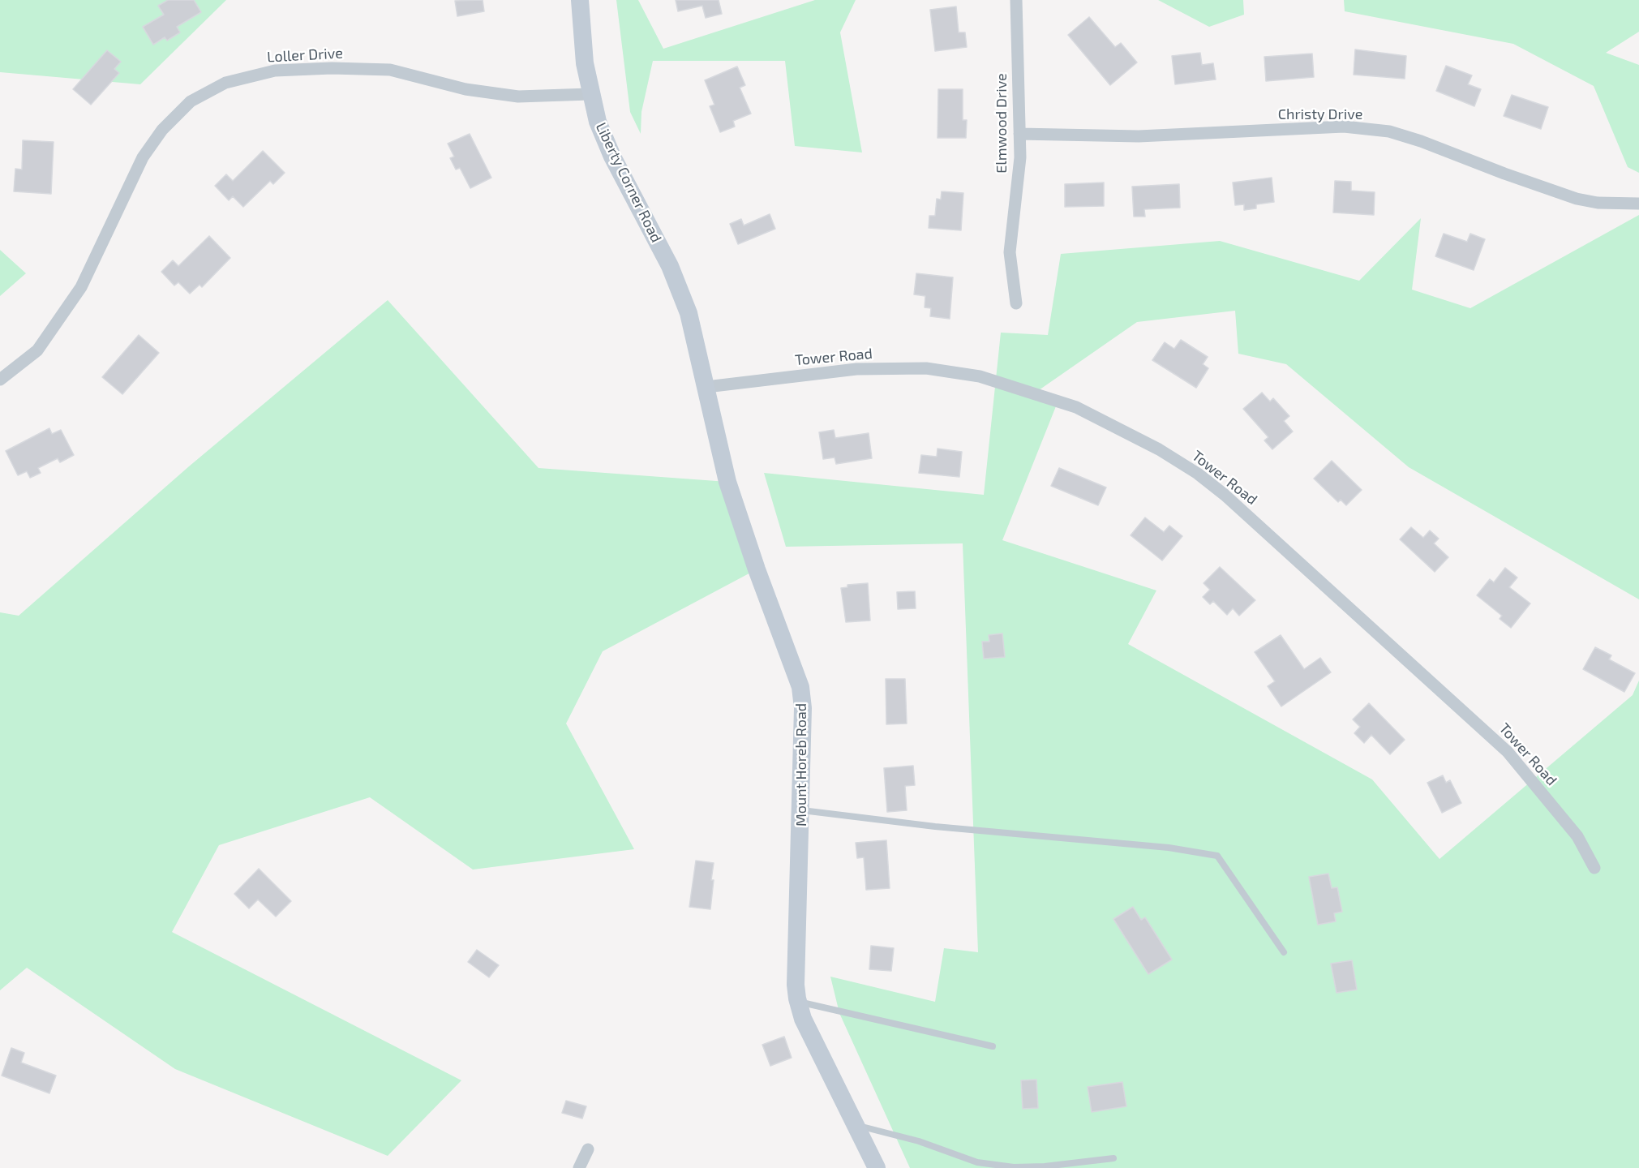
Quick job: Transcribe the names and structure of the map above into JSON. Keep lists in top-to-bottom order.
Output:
{
  "streets": {
    "street": [
      "Loller Drive",
      "Christy Drive",
      "Elmwood Drive",
      "Liberty Corner Road",
      "Tower Road",
      "Mount Horeb Road"
    ]
  },
  "crossings": [
    ["Loller Drive", "Liberty Corner Road"],
    ["Christy Drive", "Elmwood Drive"],
    ["Liberty Corner Road", "Mount Horeb Road"],
    ["Tower Road", "Mount Horeb Road"]
  ]
}
